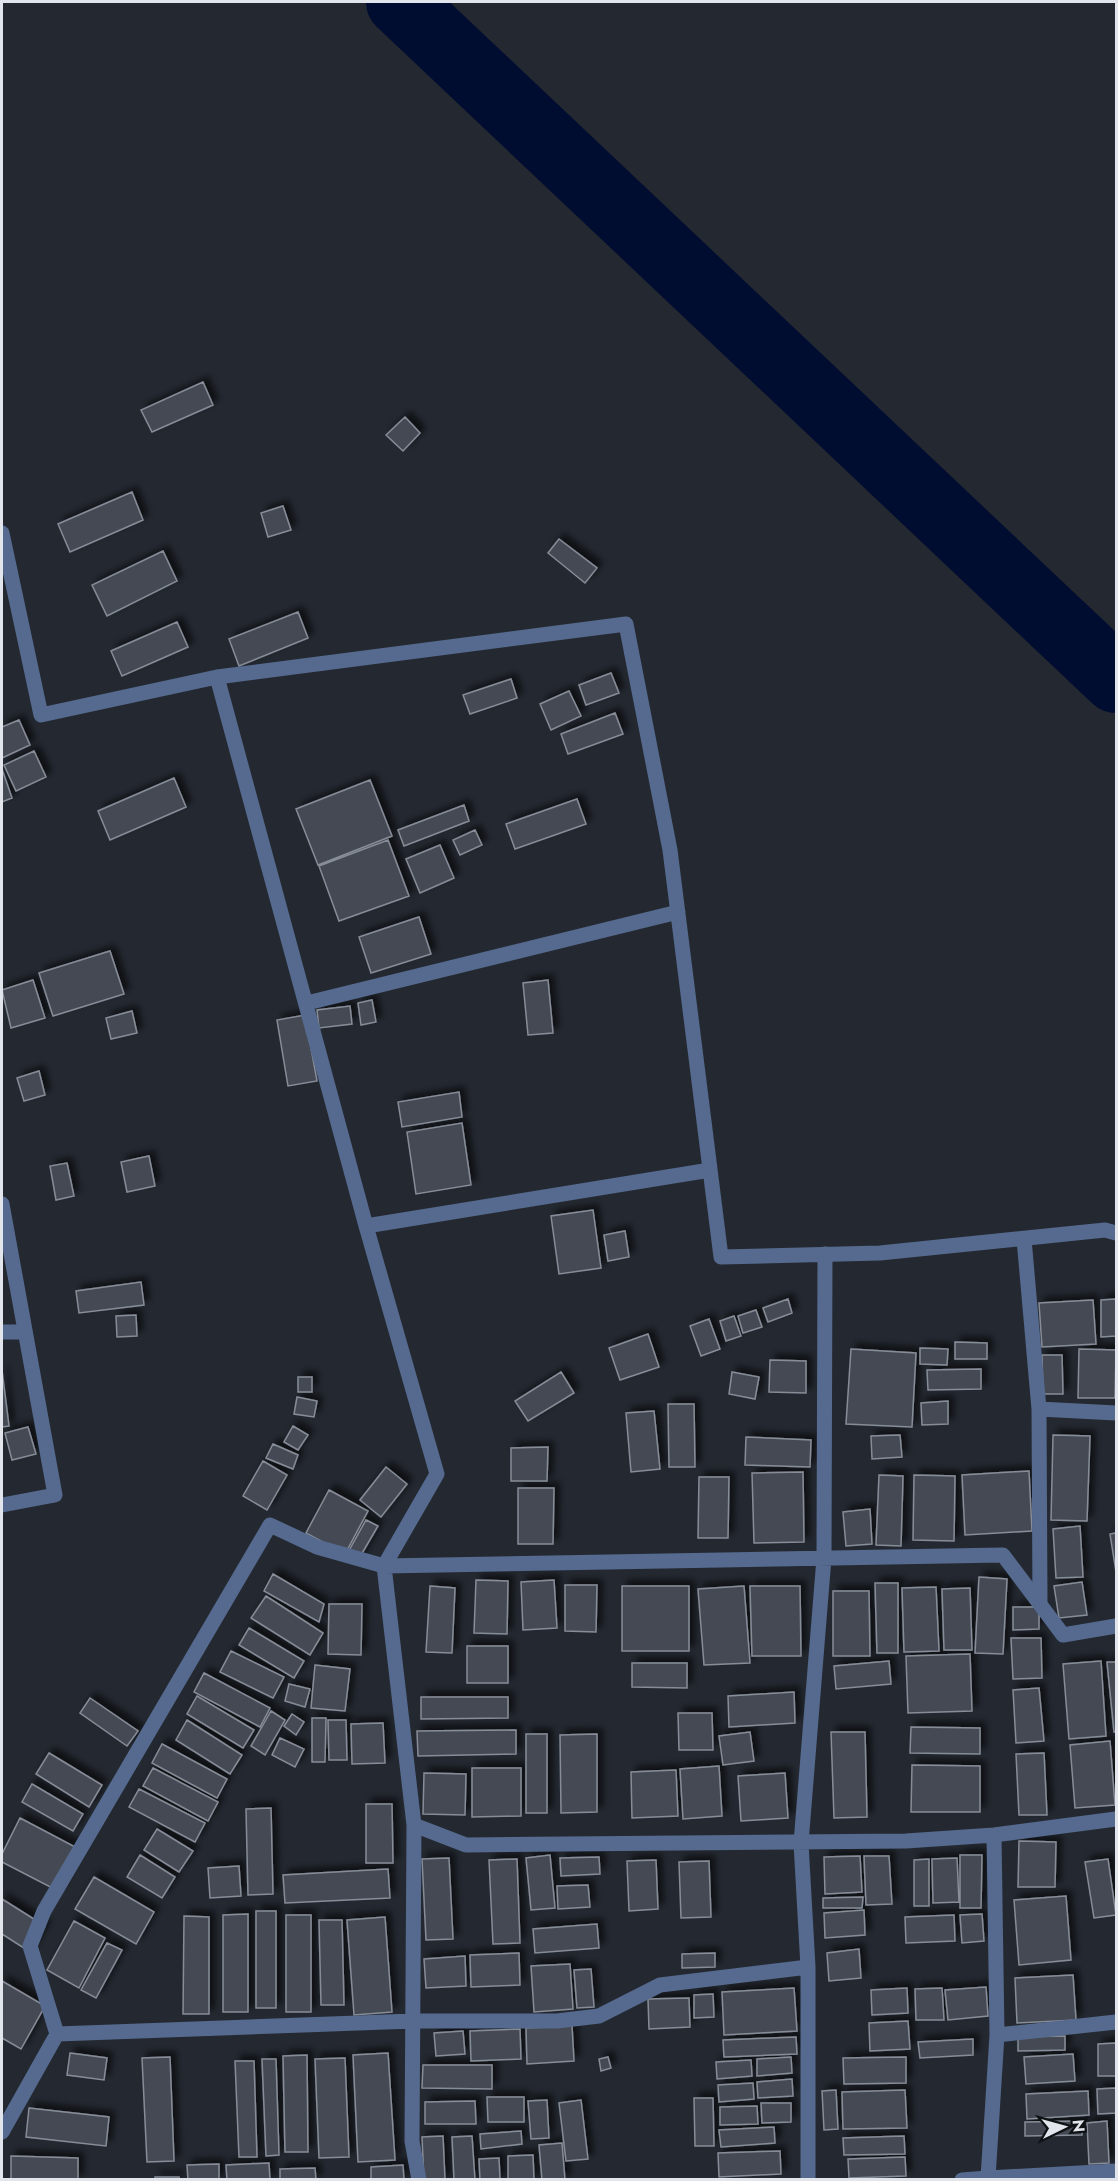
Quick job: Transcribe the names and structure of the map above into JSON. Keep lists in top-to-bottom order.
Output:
{
  "north": "right"
}
